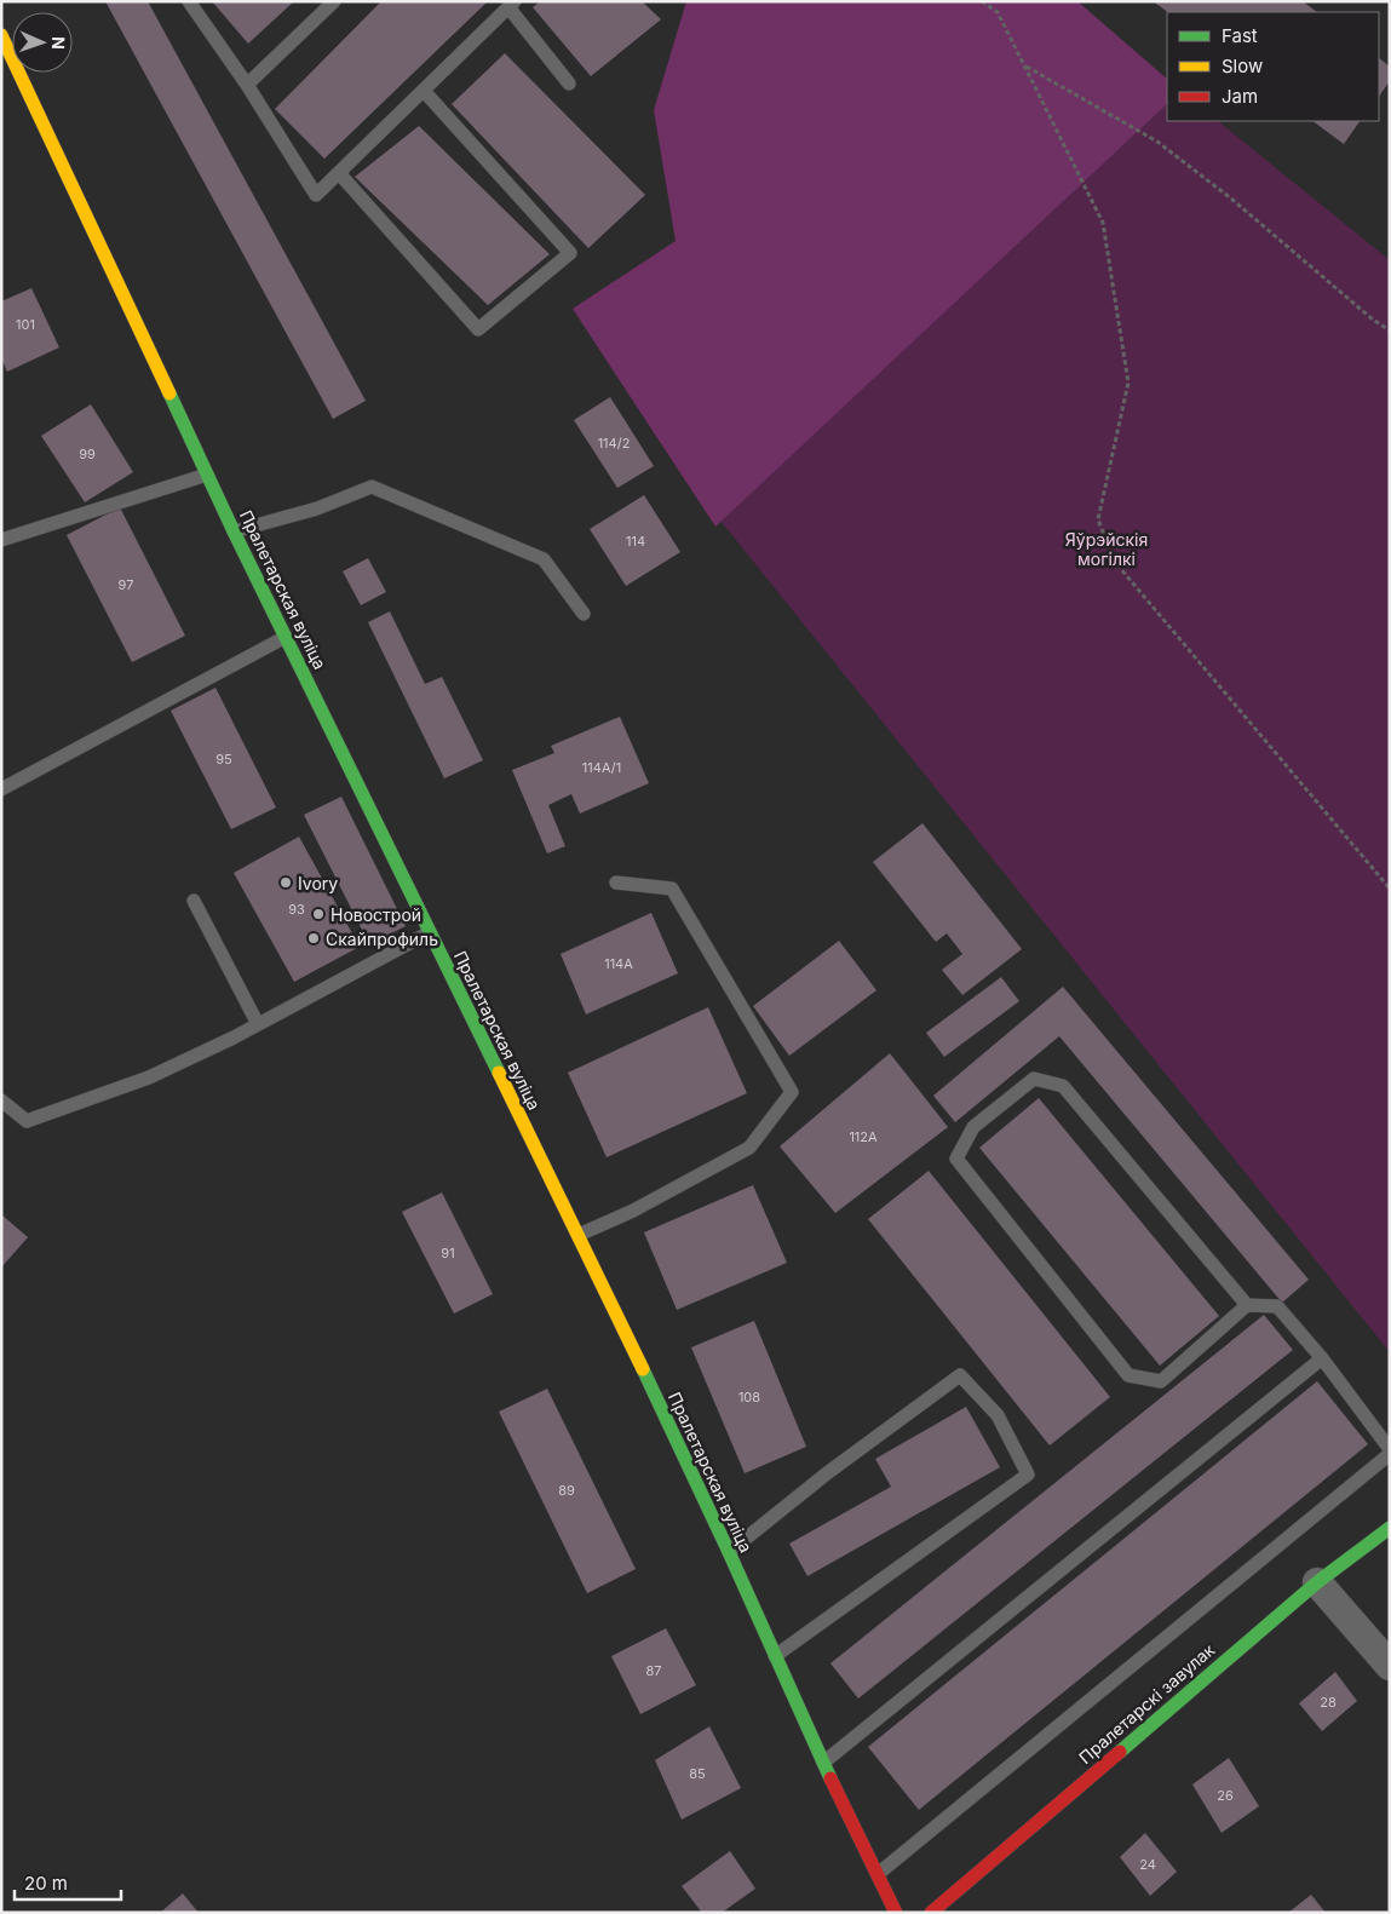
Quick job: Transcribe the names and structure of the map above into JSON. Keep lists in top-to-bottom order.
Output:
{
  "streets": {
    "street": ["Пралетарская вуліца", "Пралетарскі завулак"]
  },
  "parks": ["Яўрэйскія могілкі"],
  "places": ["Ivory", "Новострой", "Скайпрофиль"],
  "house_numbers": [
    "101",
    "114/2",
    "99",
    "114",
    "97",
    "95",
    "114А/1",
    "93",
    "114А",
    "112А",
    "91",
    "108",
    "89",
    "87",
    "28",
    "85",
    "26",
    "24"
  ],
  "legend": ["Fast", "Slow", "Jam"],
  "scale_bar": "20 m",
  "north": "right"
}
